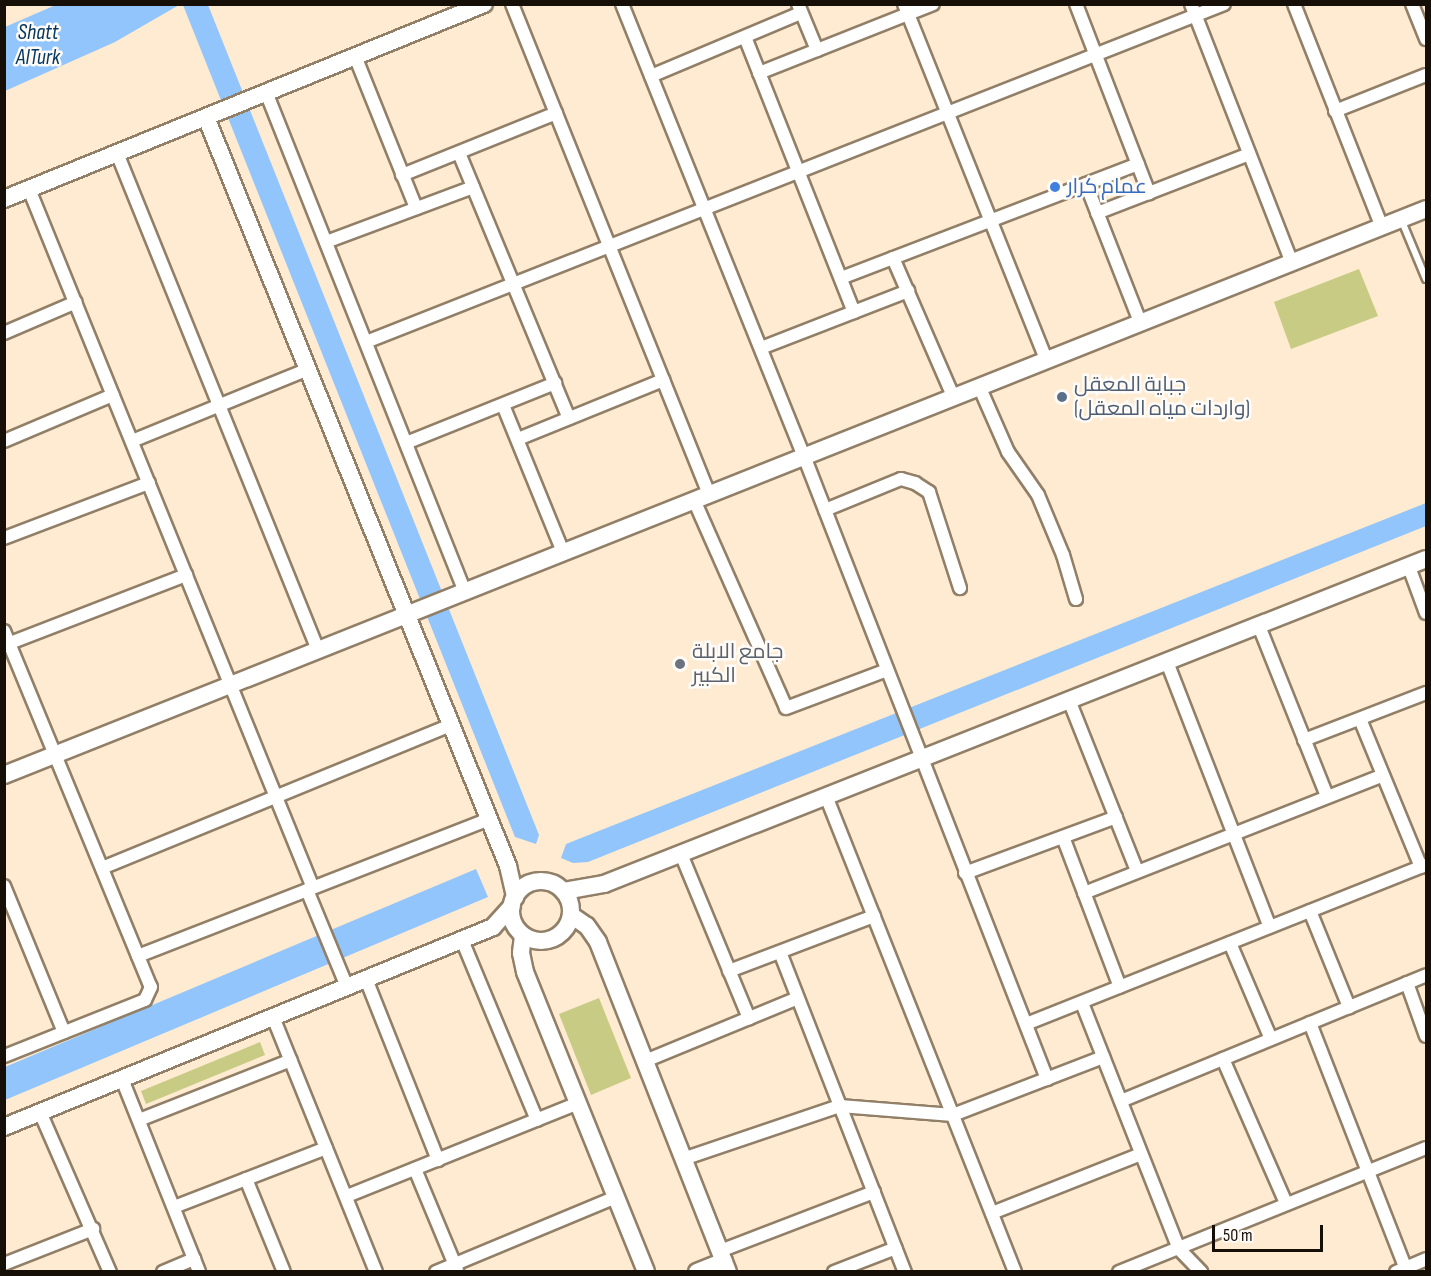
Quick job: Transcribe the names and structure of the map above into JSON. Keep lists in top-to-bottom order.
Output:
{
  "water": ["Shatt AlTurk"],
  "places": ["عمام كرار", "جباية المعقل (واردات مياه المعقل)", "جامع الابلة الكبير"],
  "scale_bar": "50 m"
}
